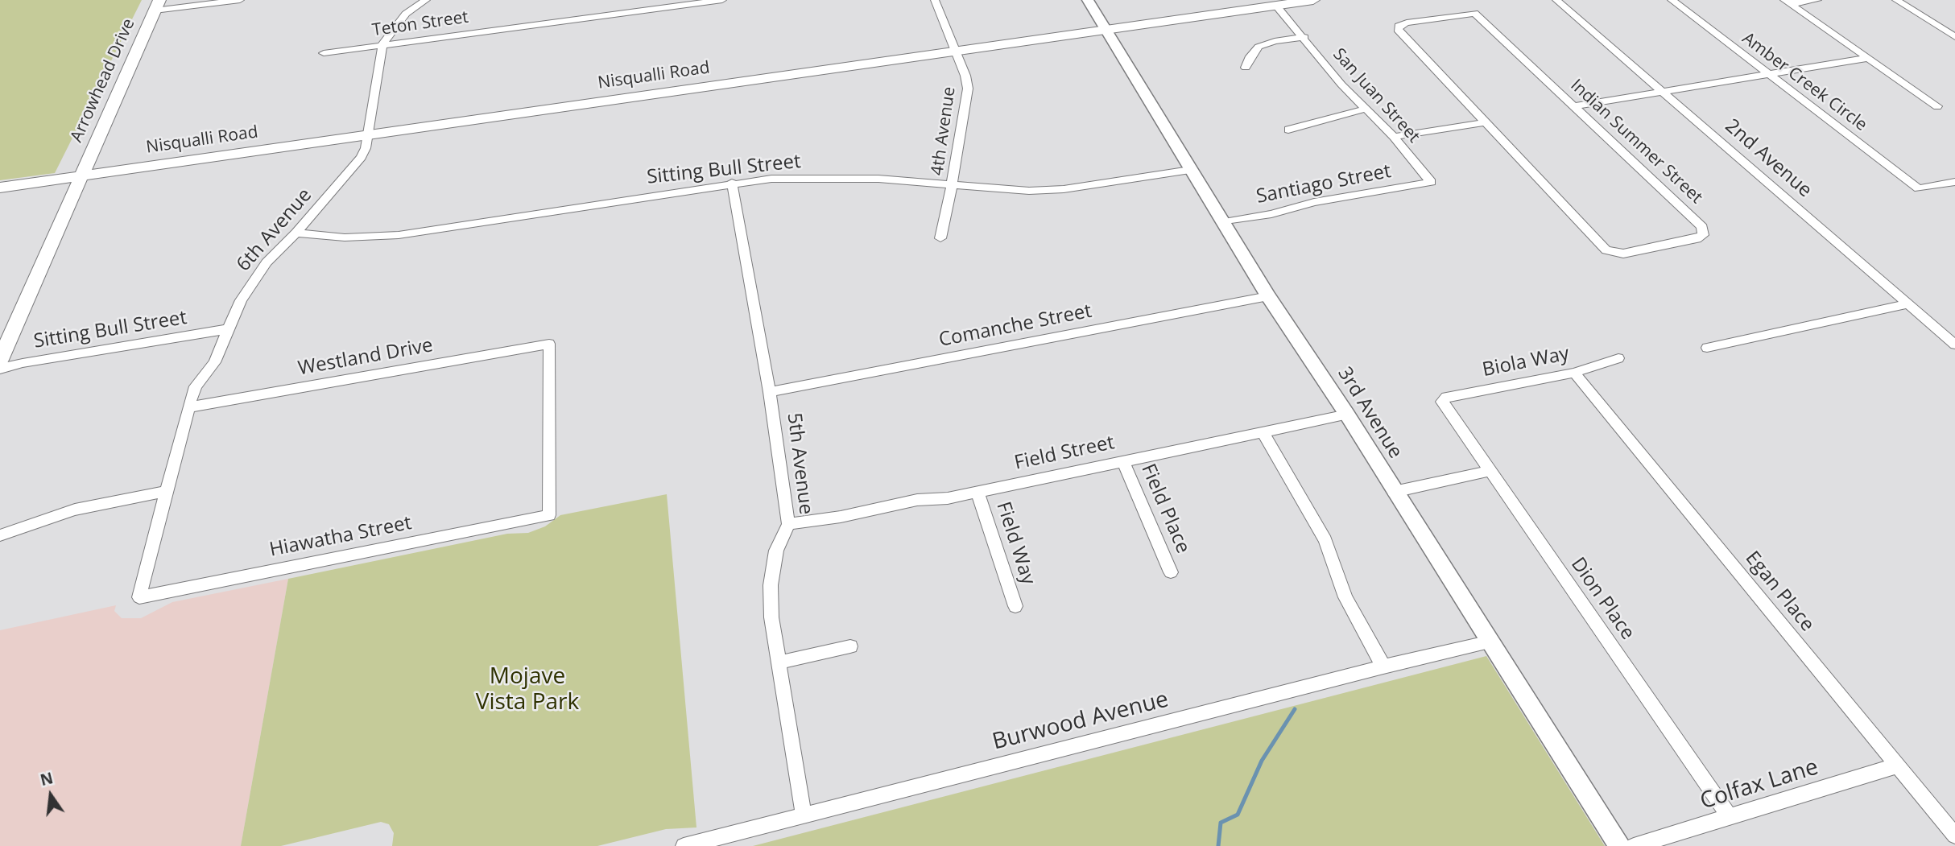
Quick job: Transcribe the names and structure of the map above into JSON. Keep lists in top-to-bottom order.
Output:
{
  "streets": {
    "main road": ["Nisqualli Road", "Arrowhead Drive"],
    "street": [
      "Teton Street",
      "Amber Creek Circle",
      "San Juan Street",
      "4th Avenue",
      "Indian Summer Street",
      "2nd Avenue",
      "Sitting Bull Street",
      "Santiago Street",
      "6th Avenue",
      "Comanche Street",
      "Westland Drive",
      "Biola Way",
      "3rd Avenue",
      "Field Street",
      "5th Avenue",
      "Field Place",
      "Hiawatha Street",
      "Field Way",
      "Egan Place",
      "Dion Place",
      "Burwood Avenue",
      "Colfax Lane"
    ]
  },
  "crossings": [
    ["Teton Street", "6th Avenue"],
    ["Nisqualli Road", "Arrowhead Drive"],
    ["Nisqualli Road", "San Juan Street"],
    ["Nisqualli Road", "4th Avenue"],
    ["Nisqualli Road", "6th Avenue"],
    ["Nisqualli Road", "3rd Avenue"],
    ["San Juan Street", "Santiago Street"],
    ["4th Avenue", "Sitting Bull Street"],
    ["Sitting Bull Street", "6th Avenue"],
    ["Sitting Bull Street", "3rd Avenue"],
    ["Sitting Bull Street", "5th Avenue"],
    ["Santiago Street", "3rd Avenue"],
    ["6th Avenue", "Westland Drive"],
    ["6th Avenue", "Hiawatha Street"],
    ["Comanche Street", "3rd Avenue"],
    ["Comanche Street", "5th Avenue"],
    ["Westland Drive", "Hiawatha Street"],
    ["Biola Way", "Egan Place"],
    ["Biola Way", "Dion Place"],
    ["3rd Avenue", "Field Street"],
    ["3rd Avenue", "Burwood Avenue"],
    ["Field Street", "5th Avenue"],
    ["Field Street", "Field Place"],
    ["Field Street", "Field Way"],
    ["5th Avenue", "Burwood Avenue"],
    ["Egan Place", "Colfax Lane"],
    ["Dion Place", "Colfax Lane"]
  ],
  "parks": ["Mojave Vista Park"],
  "north": "top"
}
